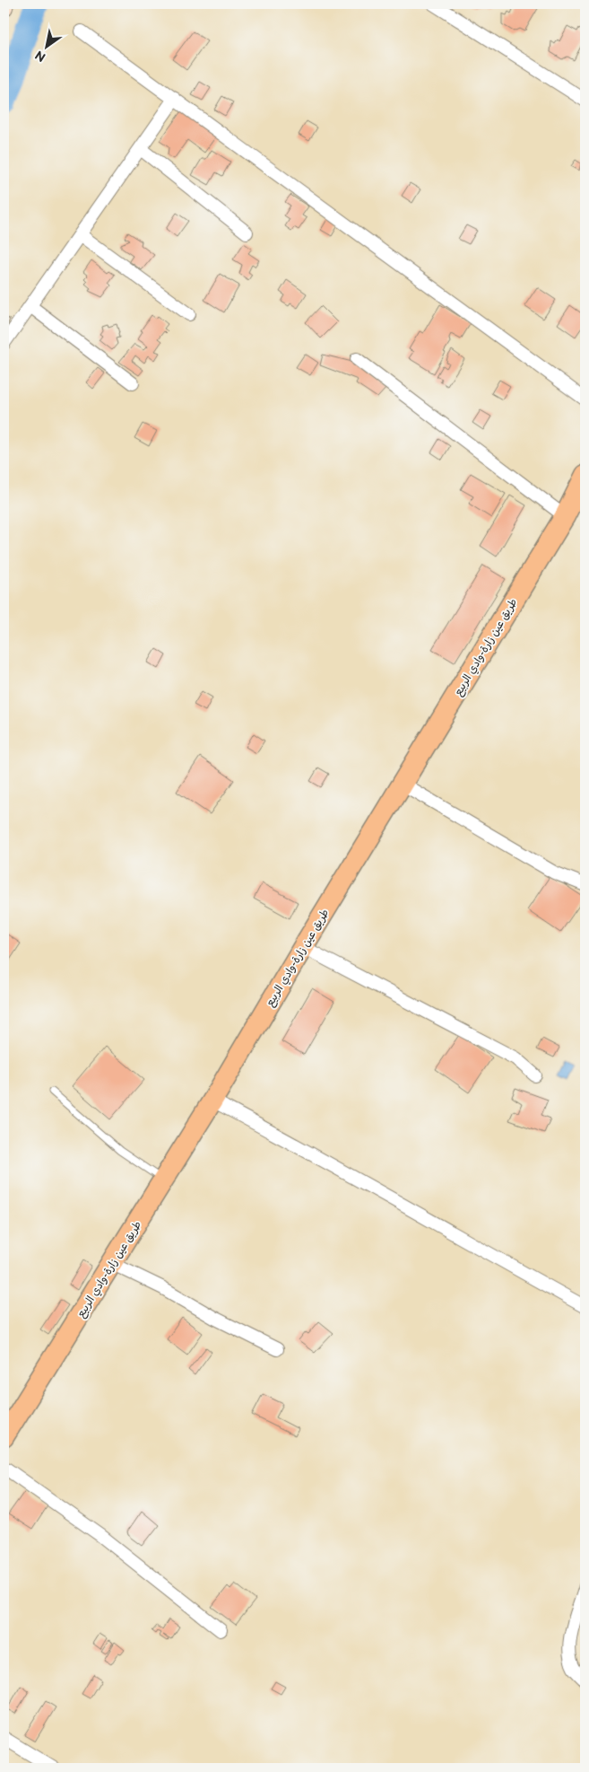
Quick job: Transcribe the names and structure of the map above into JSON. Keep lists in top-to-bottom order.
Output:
{
  "streets": {
    "main road": ["طريق عين زارة-وادي الربيع"]
  },
  "north": "bottom left"
}
